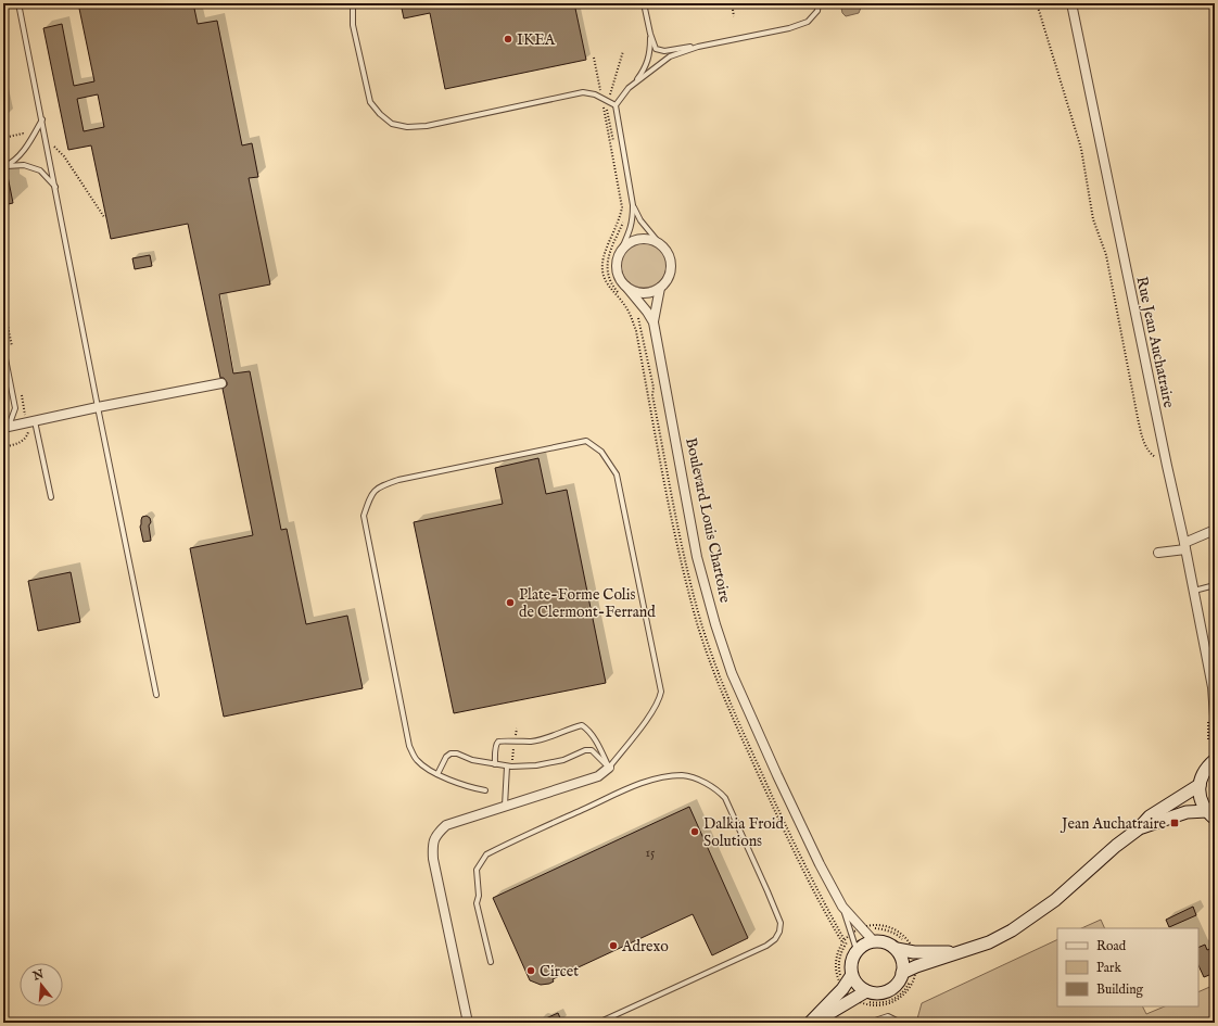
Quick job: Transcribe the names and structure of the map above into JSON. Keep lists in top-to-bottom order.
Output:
{
  "streets": {
    "street": ["Rue Jean Auchatraire", "Boulevard Louis Chartoire"]
  },
  "places": {
    "other": [
      "IKEA",
      "Plate-Forme Colis de Clermont-Ferrand",
      "Dalkia Froid Solutions",
      "Adrexo",
      "Circet"
    ],
    "transit": ["Jean Auchatraire"]
  },
  "house_numbers": ["15"],
  "legend": ["Road", "Park", "Building"],
  "north": "top"
}
